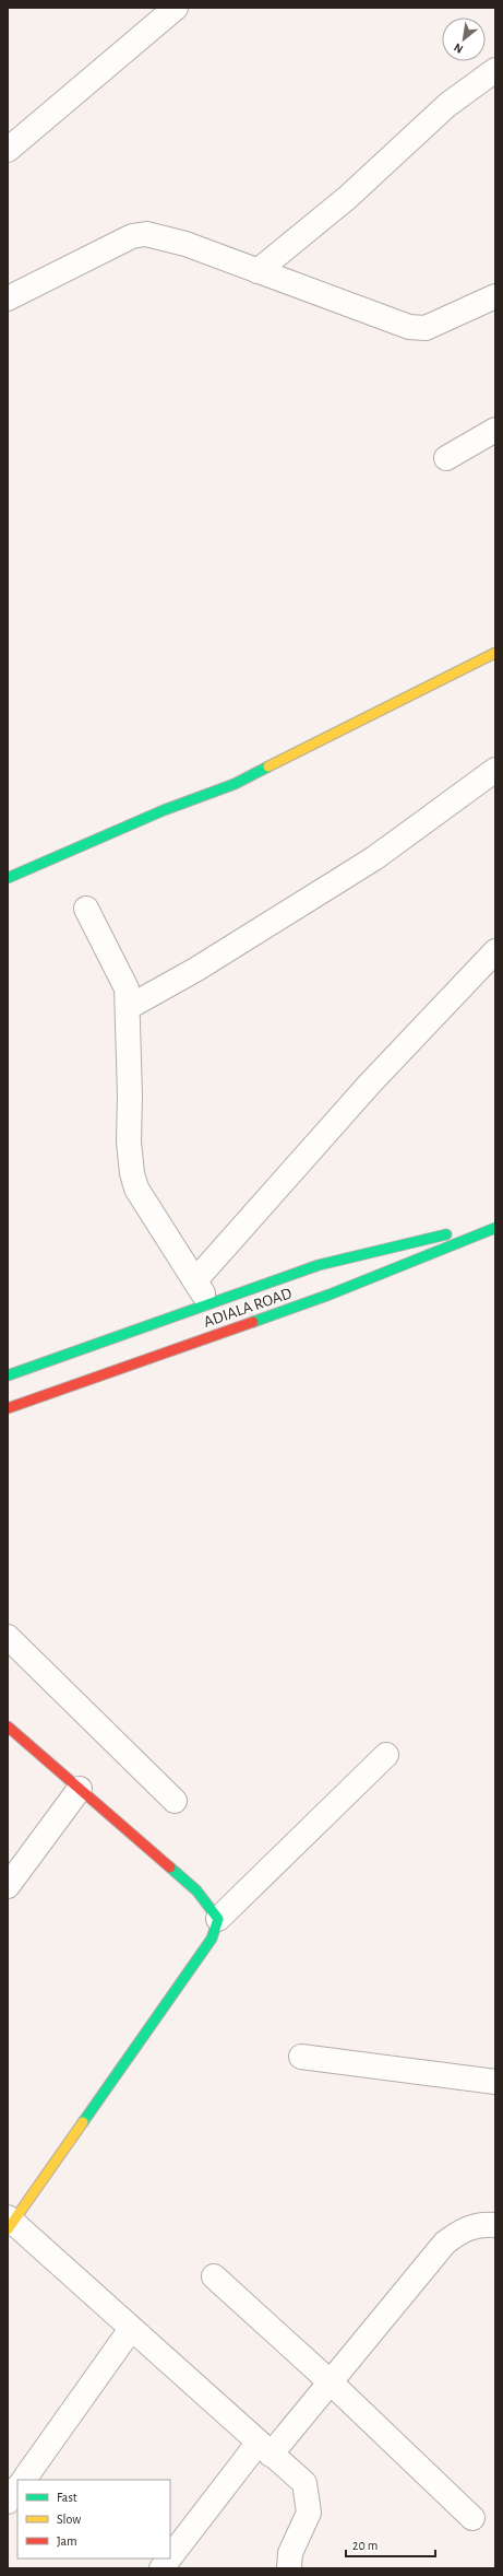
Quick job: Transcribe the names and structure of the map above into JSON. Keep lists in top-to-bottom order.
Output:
{
  "streets": {
    "street": ["ADIALA ROAD"]
  },
  "legend": ["Fast", "Slow", "Jam"],
  "scale_bar": "20 m",
  "north": "bottom left"
}
